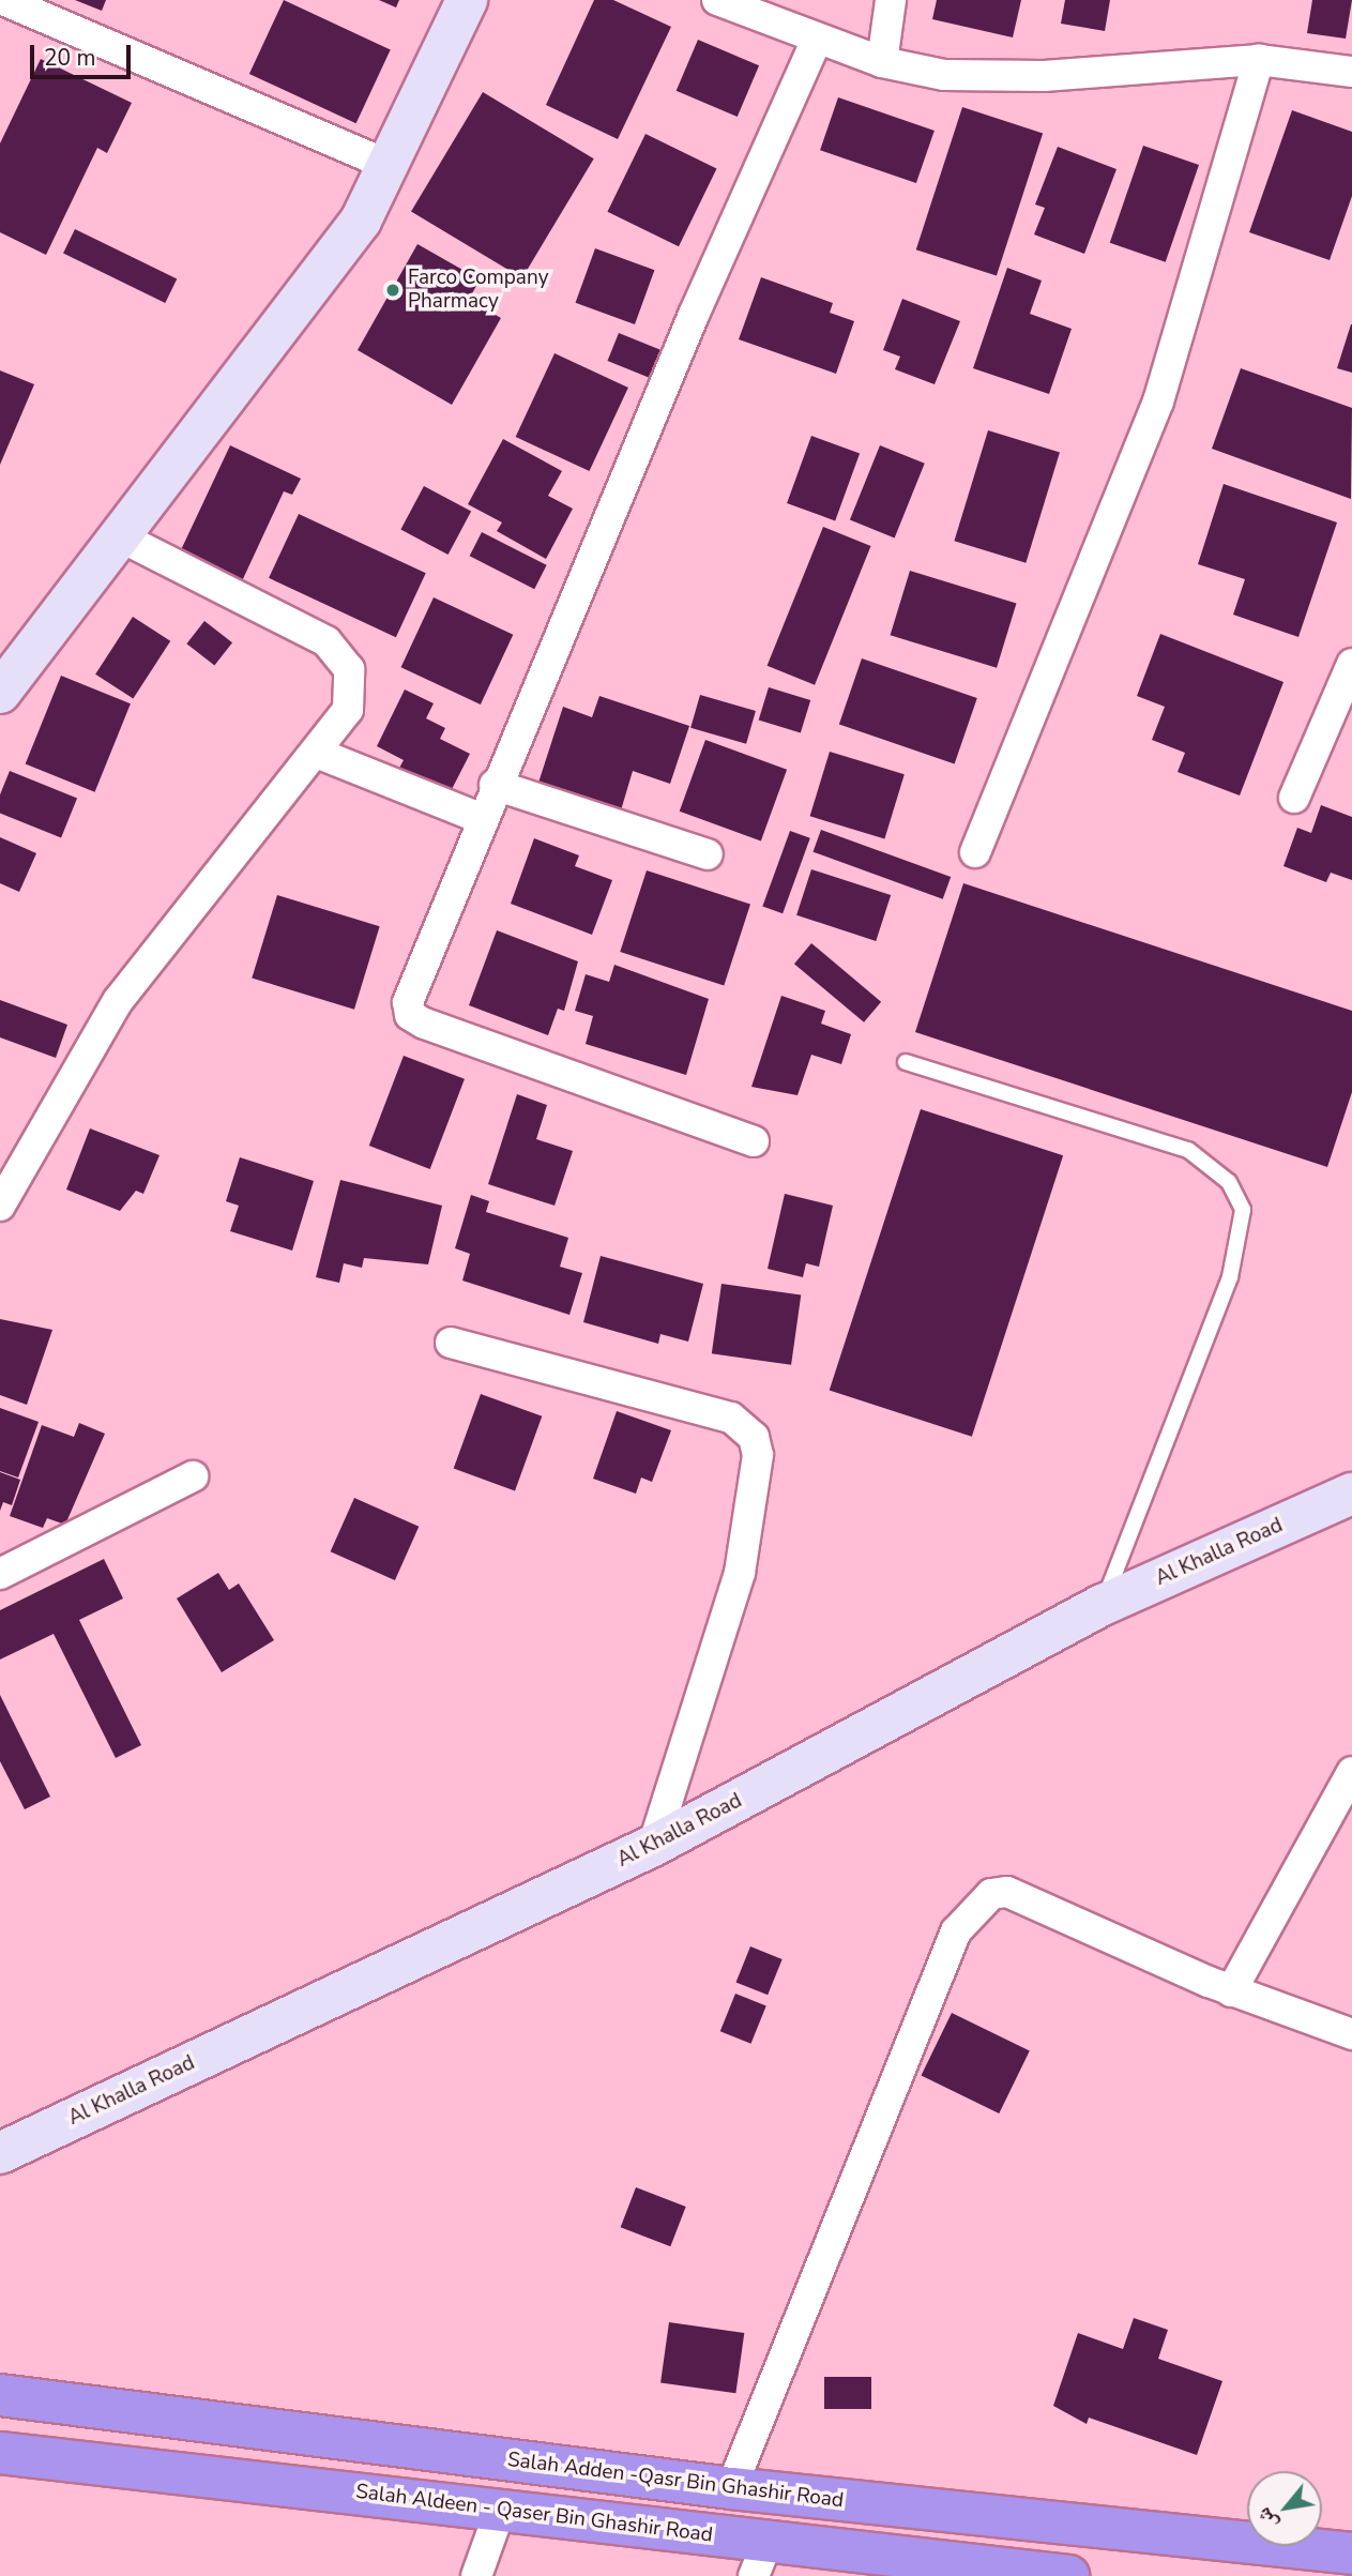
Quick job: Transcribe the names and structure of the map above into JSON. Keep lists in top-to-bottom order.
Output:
{
  "streets": {
    "highway": ["Salah Adden -Qasr Bin Ghashir Road", "Salah Aldeen - Qaser Bin Ghashir Road"],
    "street": ["Al Khalla Road"]
  },
  "places": ["Farco Company Pharmacy"],
  "scale_bar": "20 m",
  "north": "bottom left"
}
